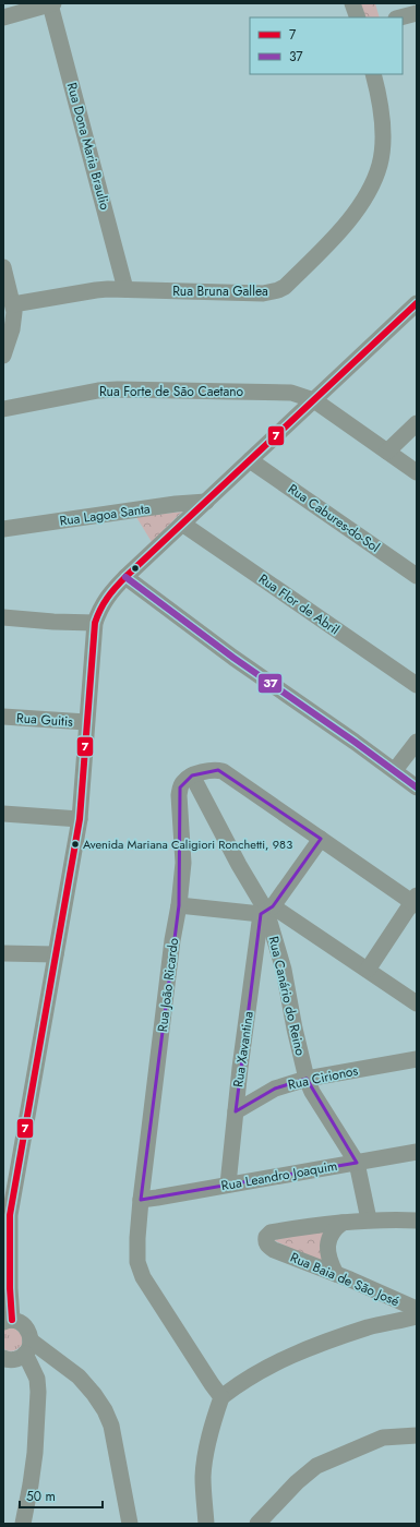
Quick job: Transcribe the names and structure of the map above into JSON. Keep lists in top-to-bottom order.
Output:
{
  "streets": {
    "street": [
      "Rua Dona Maria Braulio",
      "Rua Bruna Gallea",
      "Rua Forte de São Caetano",
      "Rua Lagoa Santa",
      "Rua Cabures-do-Sol",
      "Rua Flor de Abril",
      "Rua Guitis",
      "Rua João Ricardo",
      "Rua Canário do Reino",
      "Rua Xavantina",
      "Rua Cirionos",
      "Rua Leandro Joaquim",
      "Rua Baia de São José"
    ]
  },
  "crossings": [
    ["Rua Dona Maria Braulio", "Rua Bruna Gallea"],
    ["Rua João Ricardo", "Rua Canário do Reino"],
    ["Rua João Ricardo", "Rua Leandro Joaquim"],
    ["Rua Canário do Reino", "Rua Xavantina"],
    ["Rua Canário do Reino", "Rua Cirionos"],
    ["Rua Canário do Reino", "Rua Leandro Joaquim"],
    ["Rua Xavantina", "Rua Cirionos"],
    ["Rua Xavantina", "Rua Leandro Joaquim"]
  ],
  "places": ["Avenida Mariana Caligiori Ronchetti, 983"],
  "lines": ["transit line 7", "transit line 37"],
  "legend": ["7", "37"],
  "scale_bar": "50 m"
}
